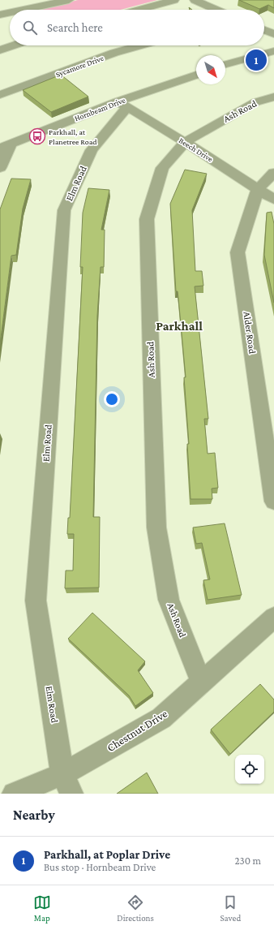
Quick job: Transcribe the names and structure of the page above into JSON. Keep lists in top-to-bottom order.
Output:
{
  "streets": {
    "street": [
      "Sycamore Drive",
      "Hornbeam Drive",
      "Ash Road",
      "Beech Drive",
      "Elm Road",
      "Alder Road",
      "Chestnut Drive"
    ]
  },
  "crossings": [
    ["Hornbeam Drive", "Beech Drive"],
    ["Hornbeam Drive", "Elm Road"],
    ["Ash Road", "Beech Drive"],
    ["Ash Road", "Chestnut Drive"],
    ["Beech Drive", "Elm Road"],
    ["Beech Drive", "Alder Road"],
    ["Elm Road", "Chestnut Drive"]
  ],
  "districts": ["Parkhall"],
  "places": {
    "bus stop": ["Parkhall, at Planetree Road"]
  },
  "north": "bottom right",
  "page": {
    "search": "Search here",
    "pins": "1",
    "heading": "Nearby",
    "list": [
      {
        "mark": "1",
        "name": "Parkhall, at Poplar Drive",
        "note": "Bus stop · Hornbeam Drive",
        "value": "230 m"
      }
    ],
    "nav": ["Map", "Directions", "Saved"]
  }
}
